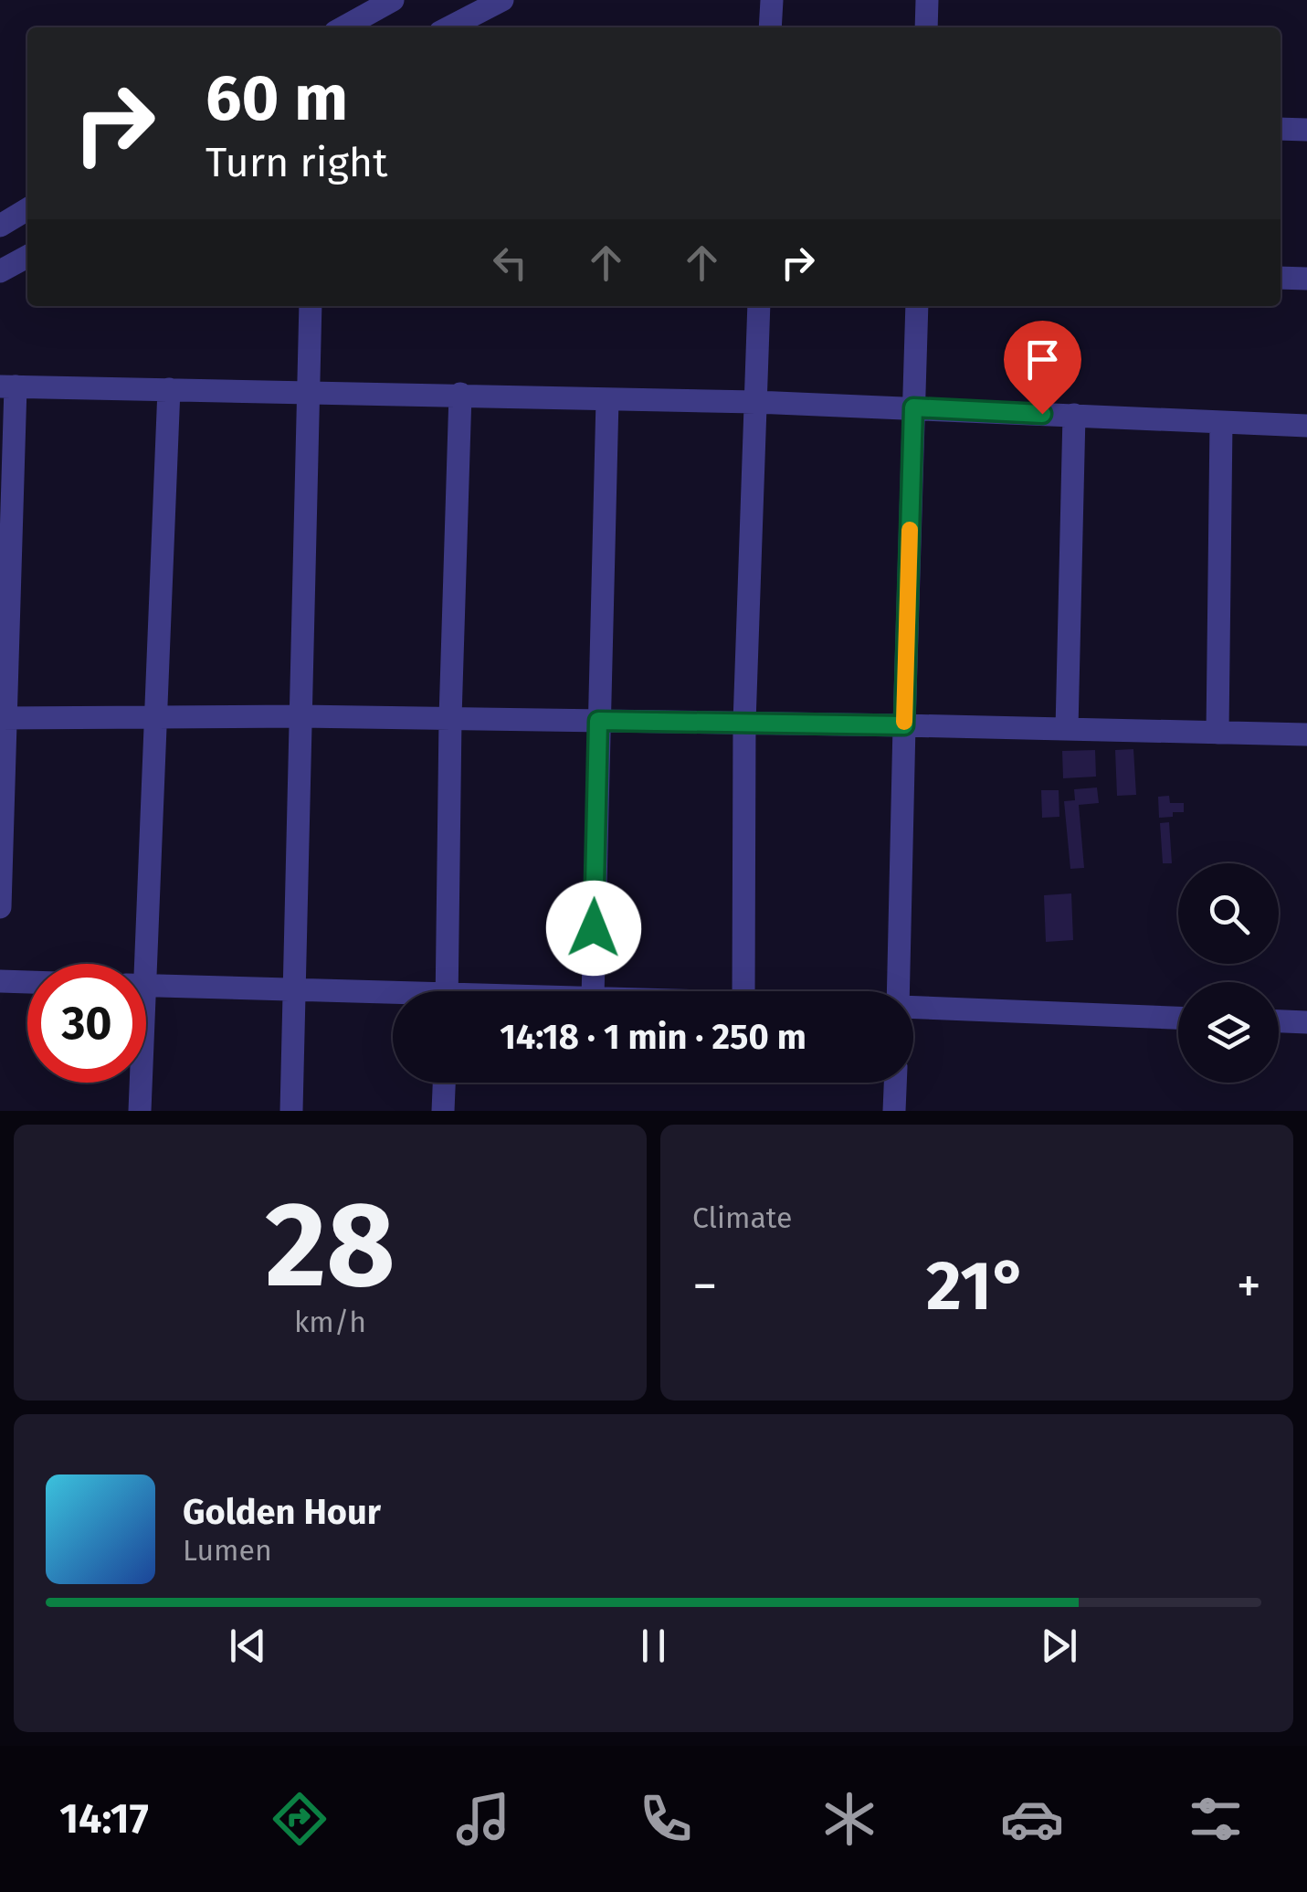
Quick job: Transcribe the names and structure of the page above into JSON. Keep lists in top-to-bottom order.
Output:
{
  "page": {
    "turn": ["60 m", "Turn right"],
    "limit": "30",
    "trip": "14:18 · 1 min · 250 m",
    "tile": [
      ["28", "km/h"],
      "Climate"
    ],
    "heat": ["−", "21°", "+"],
    "song": ["Golden Hour", "Lumen"],
    "tabs": "14:17"
  }
}
